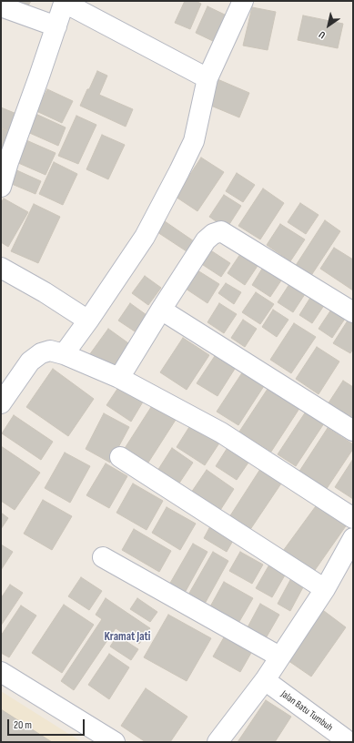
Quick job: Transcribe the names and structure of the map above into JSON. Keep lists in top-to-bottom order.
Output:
{
  "streets": {
    "street": ["Jalan Batu Tumbuh"]
  },
  "districts": ["Kramat Jati"],
  "scale_bar": "20 m",
  "north": "bottom left"
}
